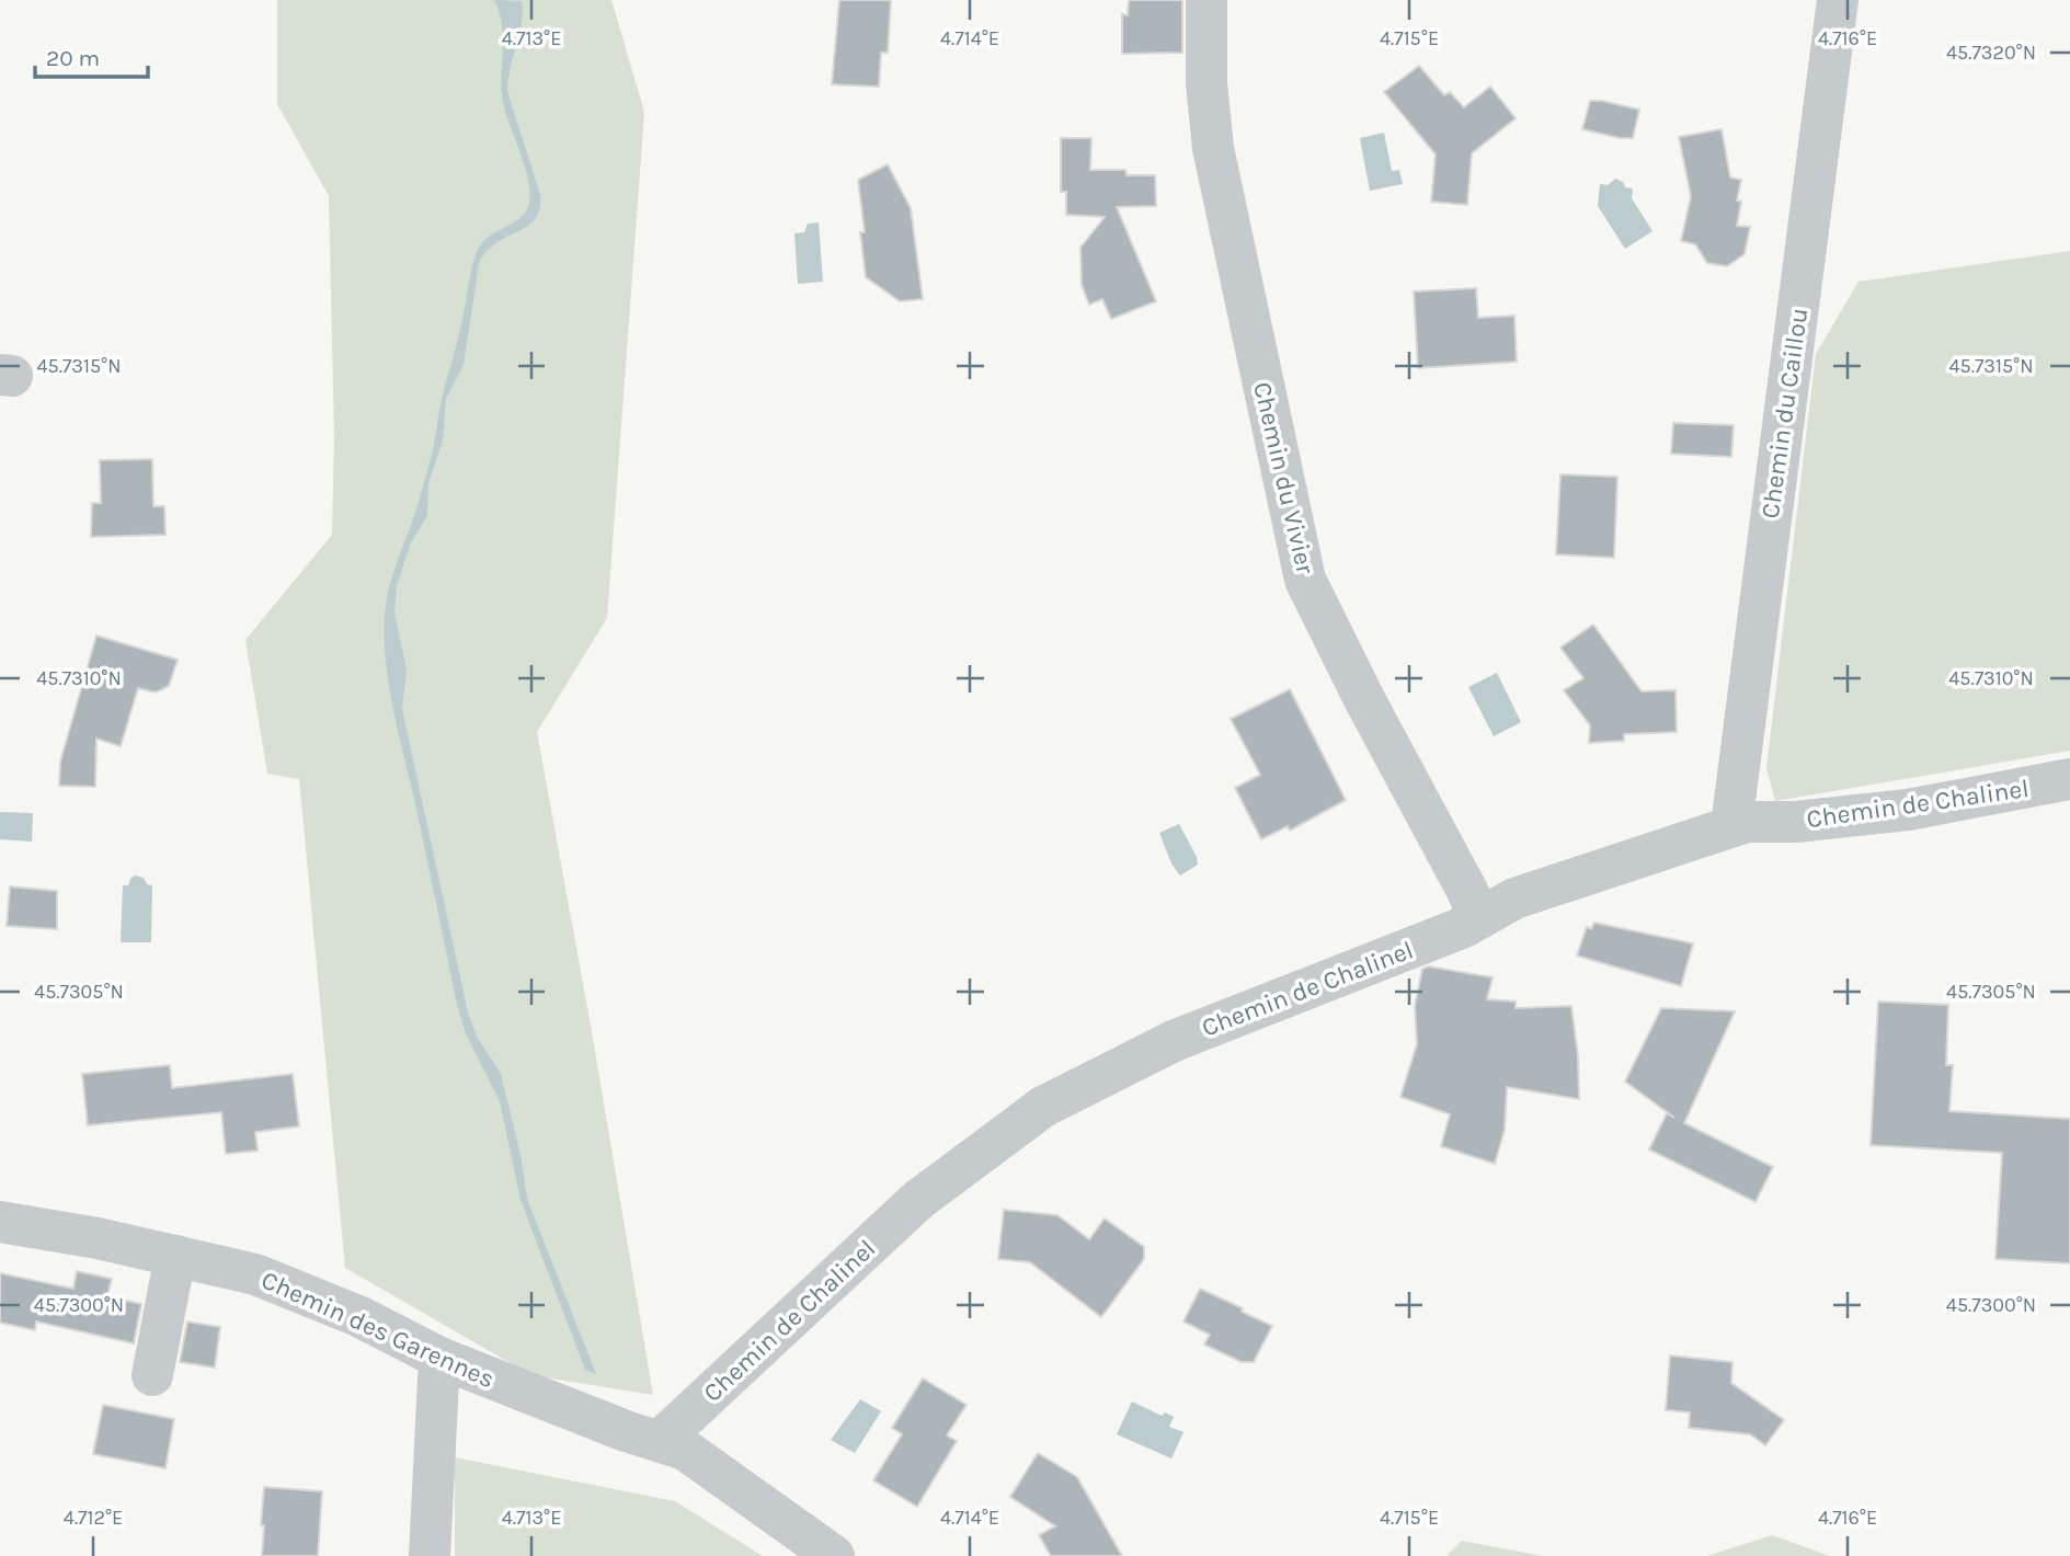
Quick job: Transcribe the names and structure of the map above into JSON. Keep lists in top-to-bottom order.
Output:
{
  "streets": {
    "street": [
      "Chemin du Caillou",
      "Chemin du Vivier",
      "Chemin de Chalinel",
      "Chemin des Garennes"
    ]
  },
  "crossings": [
    ["Chemin du Caillou", "Chemin de Chalinel"],
    ["Chemin du Vivier", "Chemin de Chalinel"],
    ["Chemin de Chalinel", "Chemin des Garennes"]
  ],
  "scale_bar": "20 m",
  "coordinates": [
    "4.713°E",
    "4.714°E",
    "4.715°E",
    "4.716°E",
    "45.7320°N",
    "45.7315°N",
    "45.7310°N",
    "45.7305°N",
    "45.7300°N",
    "4.712°E"
  ]
}
